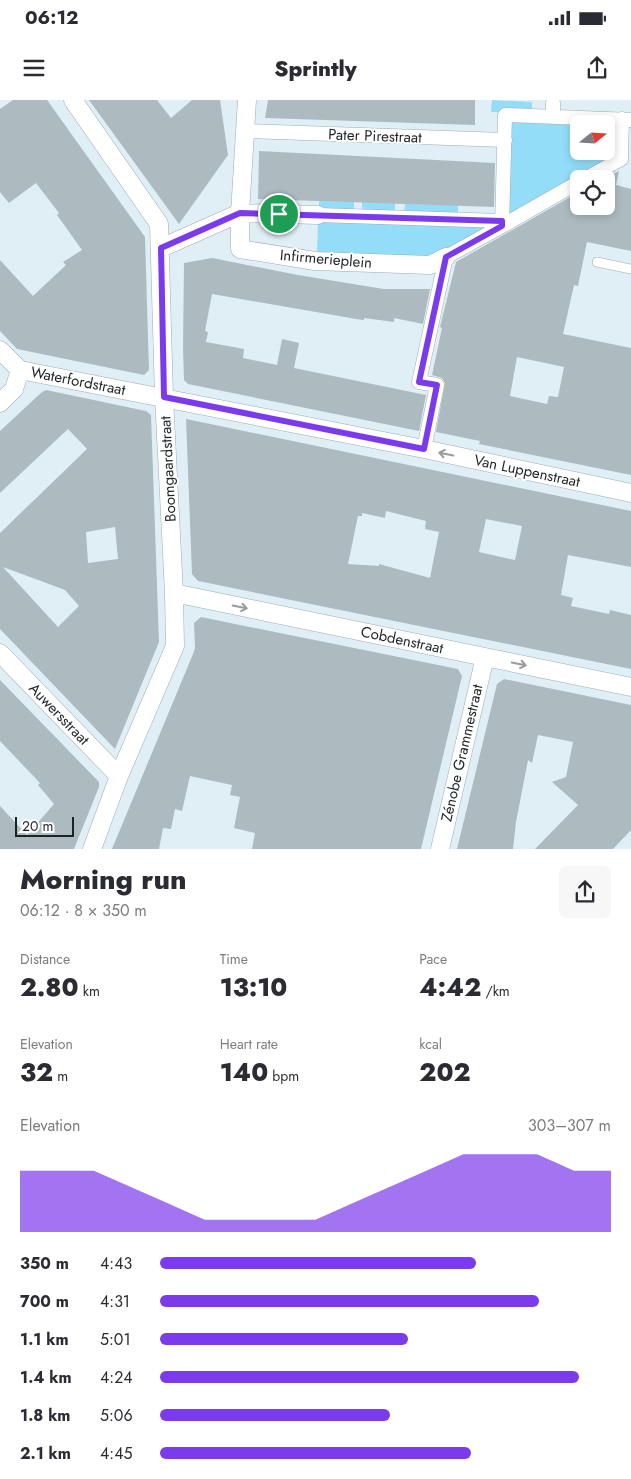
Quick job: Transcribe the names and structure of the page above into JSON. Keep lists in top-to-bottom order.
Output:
{
  "streets": {
    "street": [
      "Pater Pirestraat",
      "Infirmerieplein",
      "Waterfordstraat",
      "Boomgaardstraat",
      "Van Luppenstraat",
      "Cobdenstraat",
      "Auwersstraat",
      "Zénobe Grammestraat"
    ]
  },
  "crossings": [
    ["Waterfordstraat", "Boomgaardstraat"],
    ["Waterfordstraat", "Van Luppenstraat"],
    ["Boomgaardstraat", "Van Luppenstraat"],
    ["Boomgaardstraat", "Cobdenstraat"],
    ["Boomgaardstraat", "Auwersstraat"],
    ["Cobdenstraat", "Zénobe Grammestraat"]
  ],
  "one_way": ["Van Luppenstraat", "Cobdenstraat"],
  "scale_bar": "20 m",
  "north": "right",
  "page": {
    "status": "06:12",
    "header": "Sprintly",
    "scale": "20 m",
    "heading": ["Morning run", "06:12 · 8 × 350 m"],
    "stats": [
      ["Distance", "2.80 km"],
      ["Time", "13:10"],
      ["Pace", "4:42 /km"],
      ["Elevation", "32 m"],
      ["Heart rate", "140 bpm"],
      ["kcal", "202"]
    ],
    "chart": ["Elevation", "303–307 m"],
    "list": [
      {
        "name": "350 m",
        "note": "4:43"
      },
      {
        "name": "700 m",
        "note": "4:31"
      },
      {
        "name": "1.1 km",
        "note": "5:01"
      },
      {
        "name": "1.4 km",
        "note": "4:24"
      },
      {
        "name": "1.8 km",
        "note": "5:06"
      },
      {
        "name": "2.1 km",
        "note": "4:45"
      }
    ]
  }
}
